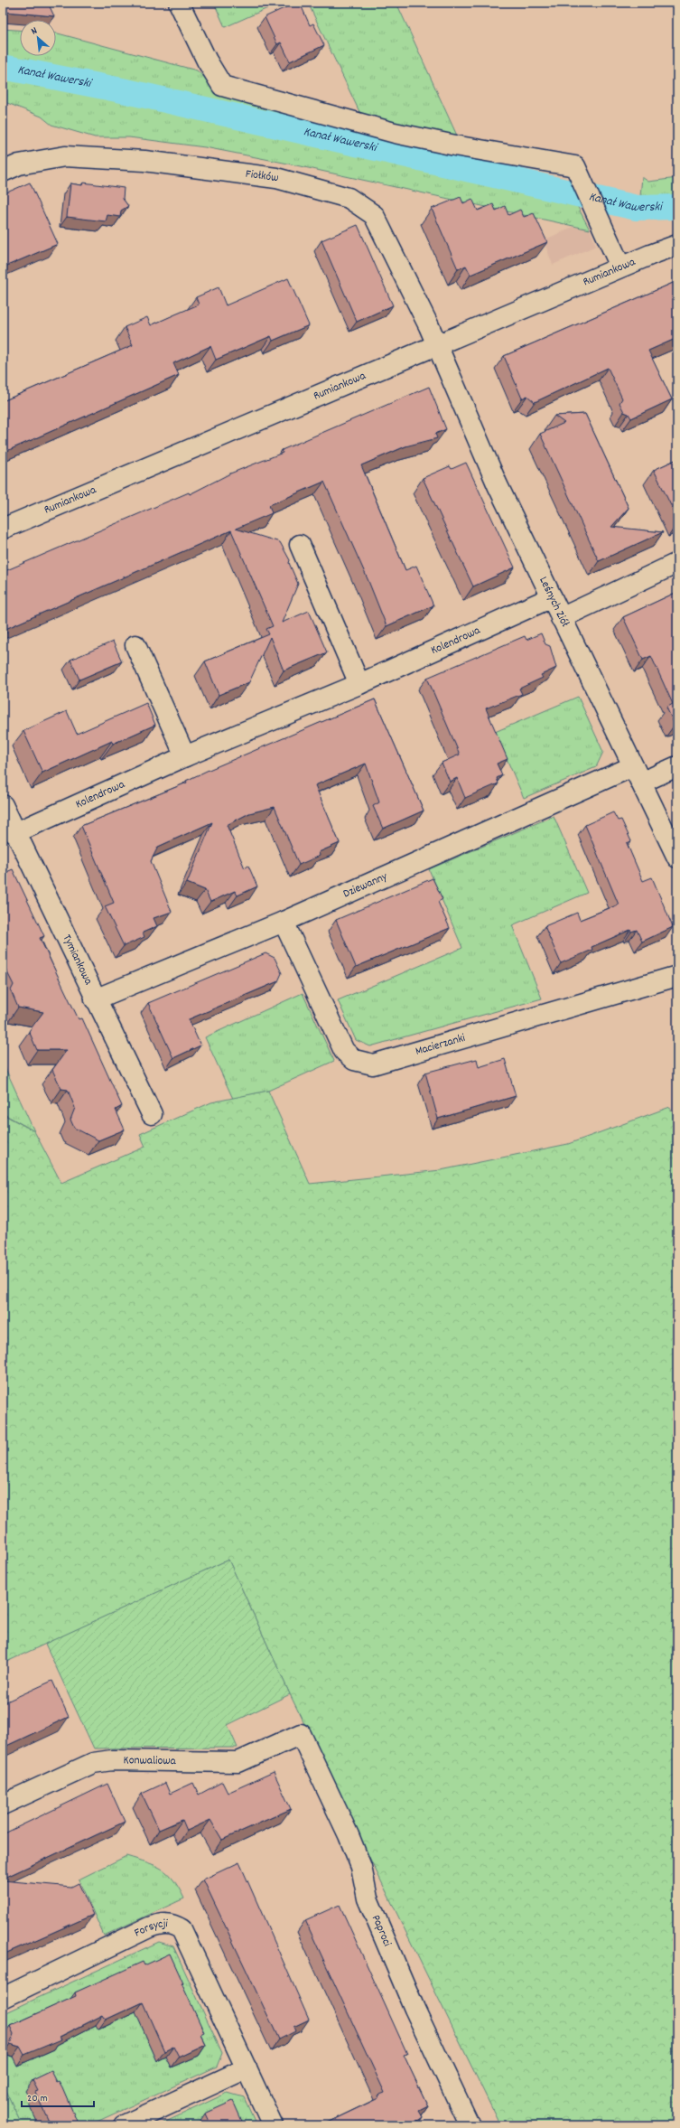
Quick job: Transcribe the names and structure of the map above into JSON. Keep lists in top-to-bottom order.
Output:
{
  "streets": {
    "street": [
      "Fiołków",
      "Rumiankowa",
      "Leśnych Ziół",
      "Kolendrowa",
      "Dziewanny",
      "Tymiankowa",
      "Macierzanki",
      "Konwaliowa",
      "Forsycji",
      "Paproci"
    ]
  },
  "crossings": [
    ["Fiołków", "Rumiankowa"],
    ["Fiołków", "Leśnych Ziół"],
    ["Rumiankowa", "Leśnych Ziół"],
    ["Leśnych Ziół", "Kolendrowa"],
    ["Leśnych Ziół", "Dziewanny"],
    ["Kolendrowa", "Tymiankowa"],
    ["Dziewanny", "Tymiankowa"],
    ["Dziewanny", "Macierzanki"],
    ["Konwaliowa", "Paproci"]
  ],
  "water": ["Kanał Wawerski"],
  "scale_bar": "20 m",
  "north": "top left"
}
